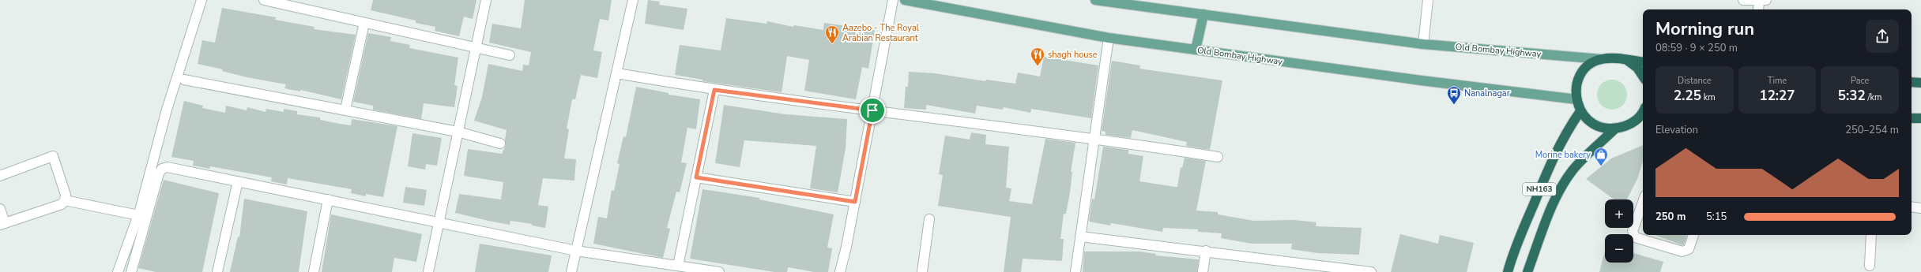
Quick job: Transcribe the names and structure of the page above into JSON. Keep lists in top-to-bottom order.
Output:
{
  "streets": {
    "highway": ["NH163"],
    "main road": ["Old Bombay Highway"]
  },
  "crossings": [
    ["Old Bombay Highway", "NH163"]
  ],
  "places": {
    "restaurant": ["Aazebo - The Royal Arabian Restaurant", "shagh house"],
    "bus stop": ["Nanalnagar"],
    "shop": ["Morine bakery"]
  },
  "page": {
    "heading": ["Morning run", "08:59 · 9 × 250 m"],
    "stats": [
      ["Distance", "2.25 km"],
      ["Time", "12:27"],
      ["Pace", "5:32 /km"]
    ],
    "chart": ["Elevation", "250–254 m"],
    "map_buttons": ["+", "−"],
    "list": [
      {
        "name": "250 m",
        "note": "5:15"
      }
    ]
  }
}
